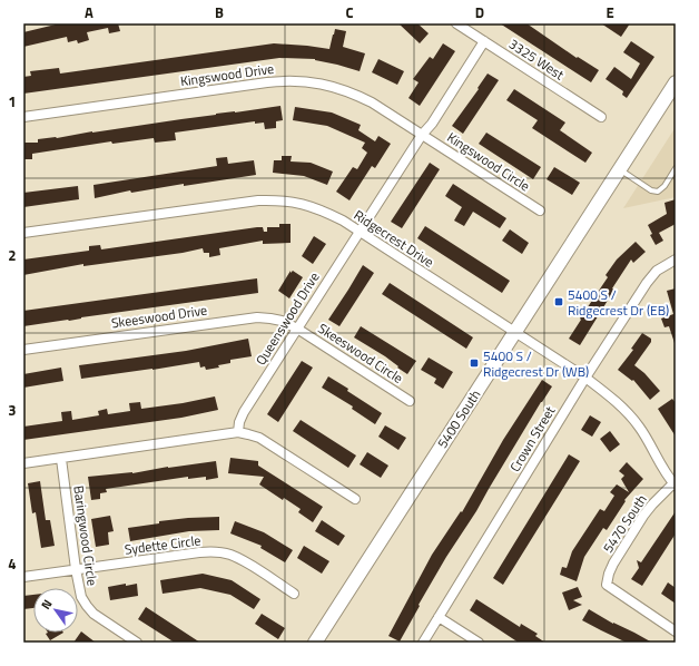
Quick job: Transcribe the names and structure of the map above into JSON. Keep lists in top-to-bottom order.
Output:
{
  "streets": {
    "main road": ["5400 South"],
    "street": [
      "3325 West",
      "Kingswood Drive",
      "Kingswood Circle",
      "Ridgecrest Drive",
      "Skeeswood Drive",
      "Queenswood Drive",
      "Skeeswood Circle",
      "Crown Street",
      "5470 South",
      "Baringwood Circle",
      "Sydette Circle"
    ]
  },
  "crossings": [
    ["3325 West", "Queenswood Drive"],
    ["Kingswood Drive", "Kingswood Circle"],
    ["Kingswood Drive", "Queenswood Drive"],
    ["Kingswood Circle", "Queenswood Drive"],
    ["Ridgecrest Drive", "Queenswood Drive"],
    ["Ridgecrest Drive", "5400 South"],
    ["Ridgecrest Drive", "Crown Street"],
    ["Ridgecrest Drive", "5470 South"],
    ["Skeeswood Drive", "Queenswood Drive"],
    ["Skeeswood Drive", "Skeeswood Circle"],
    ["Queenswood Drive", "Skeeswood Circle"],
    ["Baringwood Circle", "Sydette Circle"]
  ],
  "places": {
    "transit": ["5400 S / Ridgecrest Dr (EB)", "5400 S / Ridgecrest Dr (WB)"]
  },
  "north": "top left",
  "grid": {
    "columns": [
      "A",
      "B",
      "C",
      "D",
      "E"
    ],
    "rows": [
      "1",
      "2",
      "3",
      "4"
    ]
  }
}
